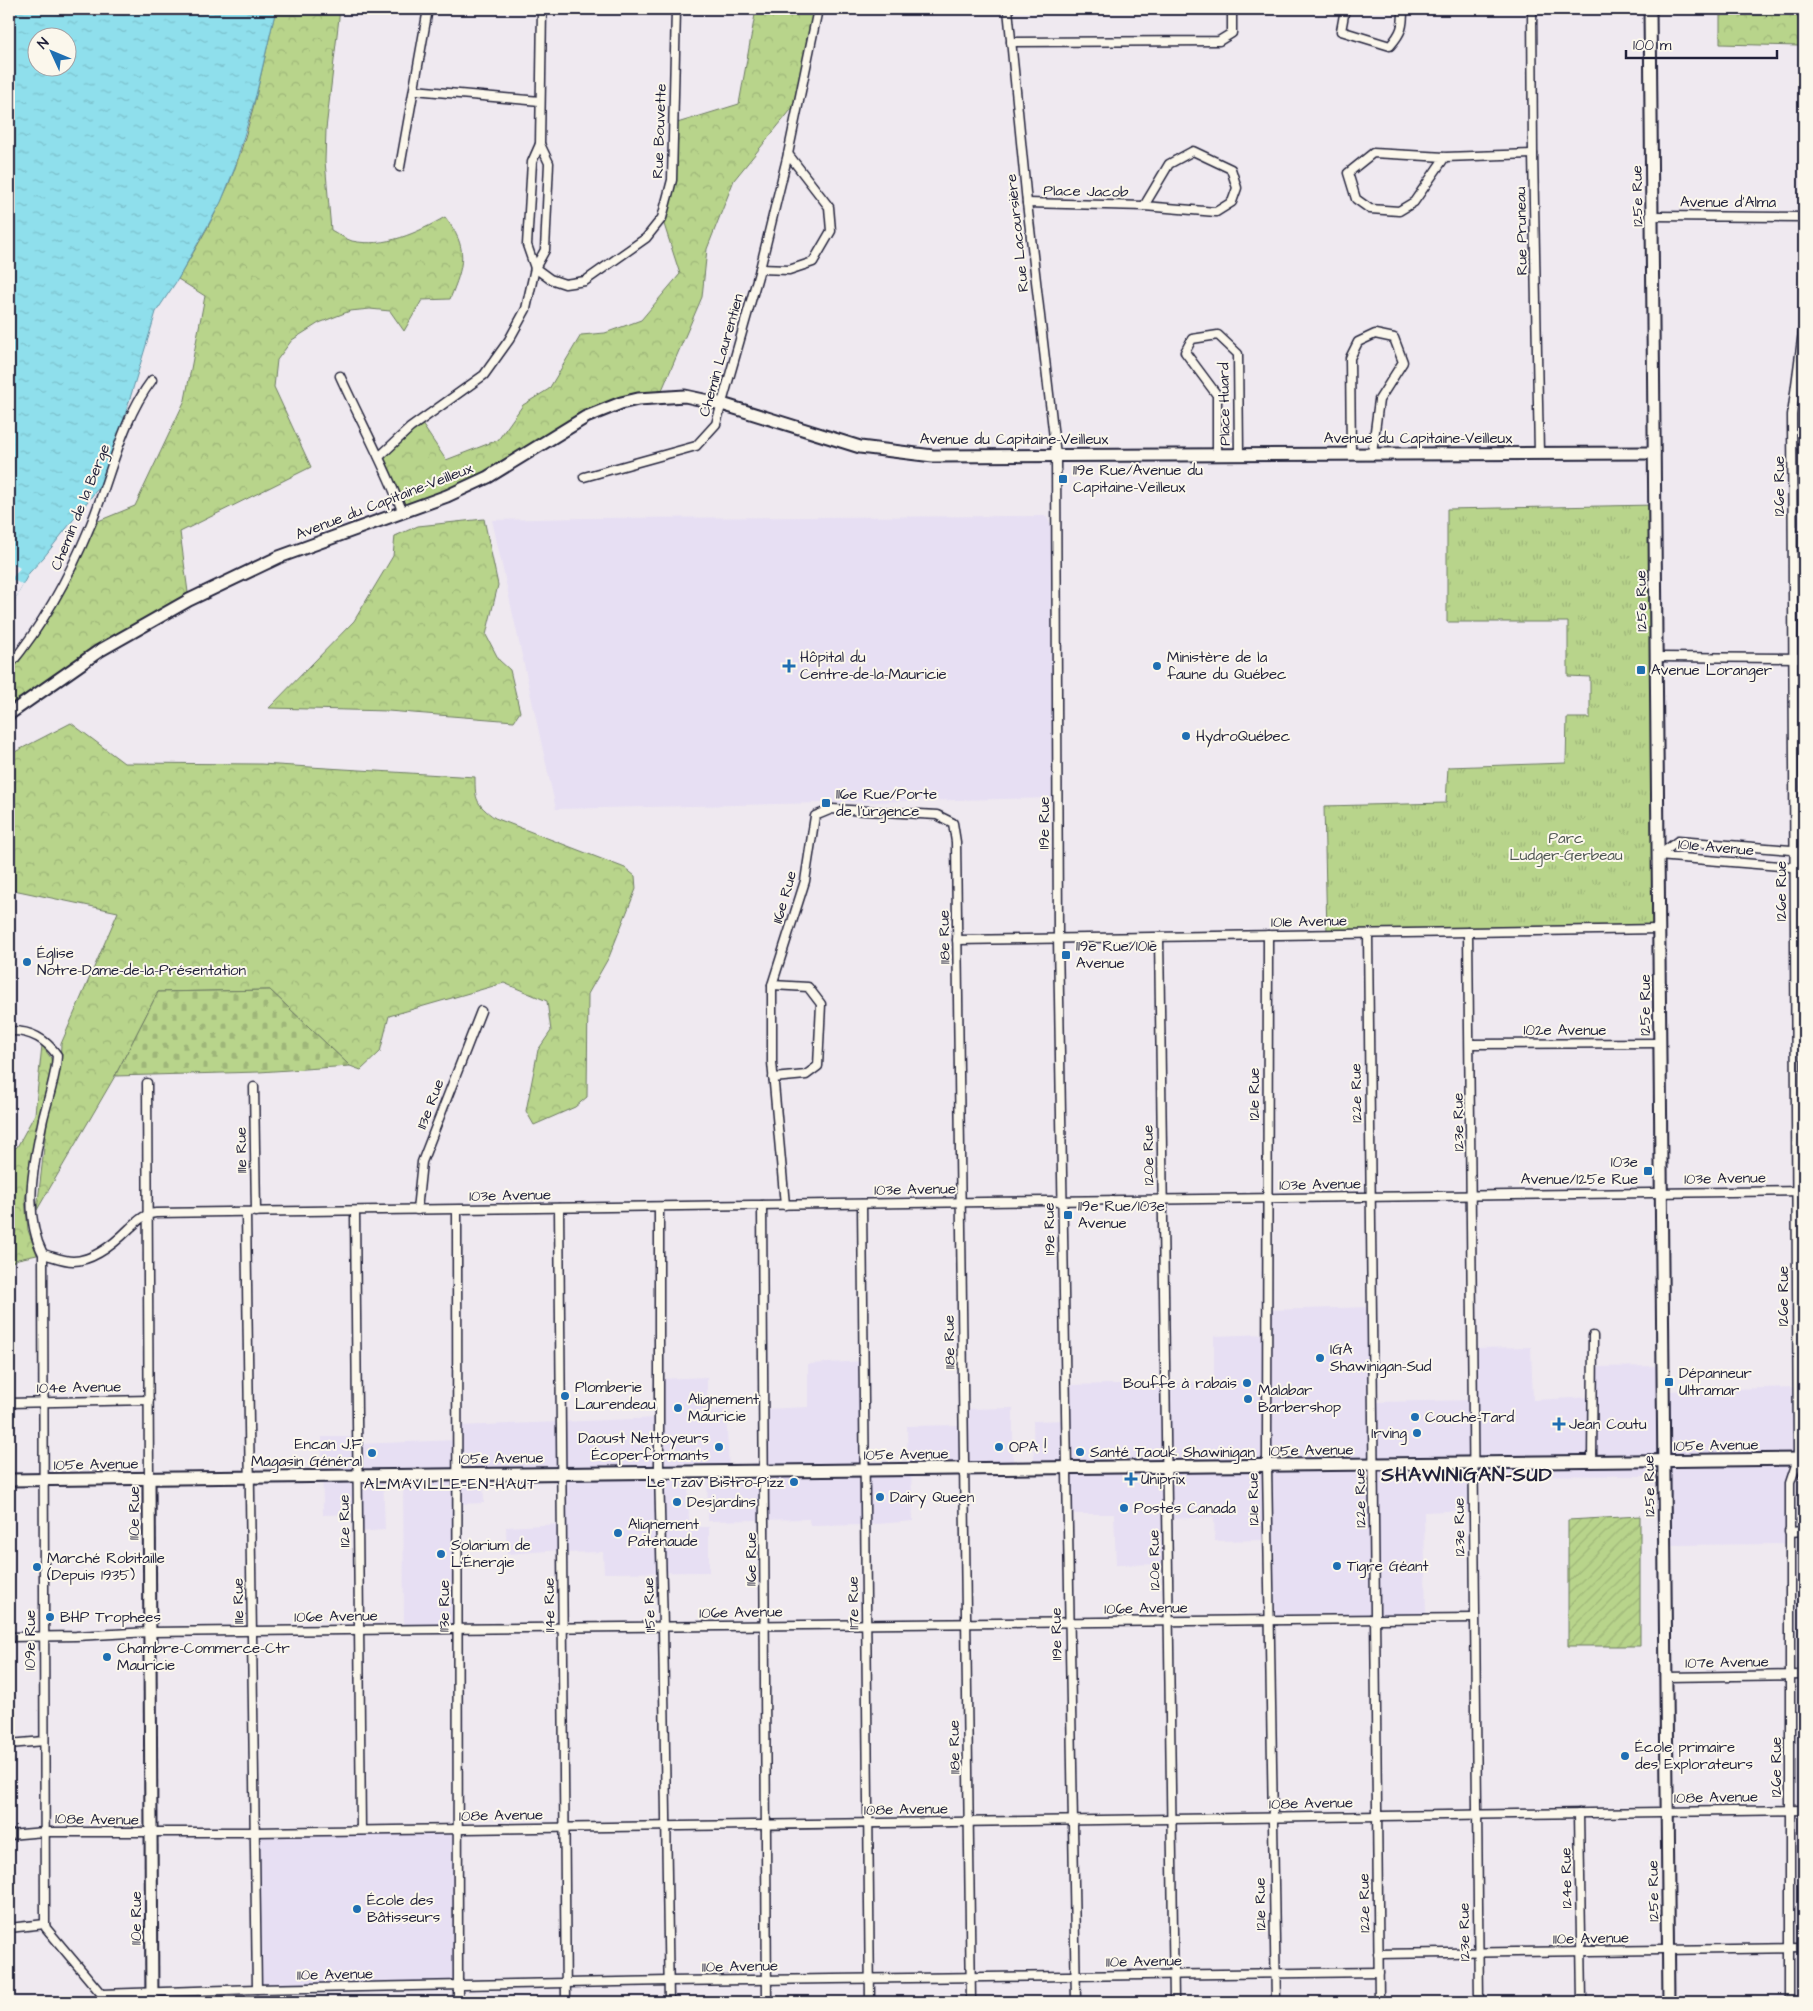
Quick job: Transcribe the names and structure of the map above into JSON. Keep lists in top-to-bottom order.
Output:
{
  "streets": {
    "street": [
      "Rue Bouvette",
      "Place Jacob",
      "125e Rue",
      "Avenue d'Alma",
      "Rue Pruneau",
      "Rue Lacoursière",
      "Chemin Laurentien",
      "Place Huard",
      "Avenue du Capitaine-Veilleux",
      "126e Rue",
      "Chemin de la Berge",
      "119e Rue",
      "101e Avenue",
      "116e Rue",
      "118e Rue",
      "102e Avenue",
      "122e Rue",
      "121e Rue",
      "113e Rue",
      "123e Rue",
      "111e Rue",
      "120e Rue",
      "103e Avenue",
      "104e Avenue",
      "105e Avenue",
      "110e Rue",
      "112e Rue",
      "117e Rue",
      "114e Rue",
      "115e Rue",
      "106e Avenue",
      "109e Rue",
      "107e Avenue",
      "108e Avenue",
      "124e Rue",
      "110e Avenue"
    ]
  },
  "crossings": [
    ["Place Jacob", "Rue Lacoursière"],
    ["125e Rue", "Avenue d'Alma"],
    ["125e Rue", "Avenue du Capitaine-Veilleux"],
    ["125e Rue", "101e Avenue"],
    ["125e Rue", "102e Avenue"],
    ["125e Rue", "103e Avenue"],
    ["125e Rue", "105e Avenue"],
    ["125e Rue", "107e Avenue"],
    ["125e Rue", "108e Avenue"],
    ["125e Rue", "110e Avenue"],
    ["Rue Pruneau", "Avenue du Capitaine-Veilleux"],
    ["Rue Lacoursière", "Avenue du Capitaine-Veilleux"],
    ["Rue Lacoursière", "119e Rue"],
    ["Chemin Laurentien", "Avenue du Capitaine-Veilleux"],
    ["Place Huard", "Avenue du Capitaine-Veilleux"],
    ["Avenue du Capitaine-Veilleux", "119e Rue"],
    ["126e Rue", "101e Avenue"],
    ["126e Rue", "103e Avenue"],
    ["126e Rue", "105e Avenue"],
    ["126e Rue", "107e Avenue"],
    ["126e Rue", "108e Avenue"],
    ["126e Rue", "110e Avenue"],
    ["119e Rue", "101e Avenue"],
    ["119e Rue", "103e Avenue"],
    ["119e Rue", "105e Avenue"],
    ["119e Rue", "106e Avenue"],
    ["119e Rue", "108e Avenue"],
    ["119e Rue", "110e Avenue"],
    ["101e Avenue", "118e Rue"],
    ["101e Avenue", "122e Rue"],
    ["101e Avenue", "121e Rue"],
    ["101e Avenue", "123e Rue"],
    ["101e Avenue", "120e Rue"],
    ["116e Rue", "118e Rue"],
    ["116e Rue", "103e Avenue"],
    ["116e Rue", "105e Avenue"],
    ["116e Rue", "106e Avenue"],
    ["116e Rue", "108e Avenue"],
    ["116e Rue", "110e Avenue"],
    ["118e Rue", "103e Avenue"],
    ["118e Rue", "105e Avenue"],
    ["118e Rue", "106e Avenue"],
    ["118e Rue", "108e Avenue"],
    ["118e Rue", "110e Avenue"],
    ["102e Avenue", "123e Rue"],
    ["122e Rue", "103e Avenue"],
    ["122e Rue", "105e Avenue"],
    ["122e Rue", "106e Avenue"],
    ["122e Rue", "108e Avenue"],
    ["122e Rue", "110e Avenue"],
    ["121e Rue", "103e Avenue"],
    ["121e Rue", "105e Avenue"],
    ["121e Rue", "106e Avenue"],
    ["121e Rue", "108e Avenue"],
    ["121e Rue", "110e Avenue"],
    ["113e Rue", "103e Avenue"],
    ["113e Rue", "105e Avenue"],
    ["113e Rue", "106e Avenue"],
    ["113e Rue", "108e Avenue"],
    ["113e Rue", "110e Avenue"],
    ["123e Rue", "103e Avenue"],
    ["123e Rue", "105e Avenue"],
    ["123e Rue", "106e Avenue"],
    ["123e Rue", "108e Avenue"],
    ["123e Rue", "110e Avenue"],
    ["111e Rue", "103e Avenue"],
    ["111e Rue", "105e Avenue"],
    ["111e Rue", "106e Avenue"],
    ["111e Rue", "108e Avenue"],
    ["111e Rue", "110e Avenue"],
    ["120e Rue", "103e Avenue"],
    ["120e Rue", "105e Avenue"],
    ["120e Rue", "106e Avenue"],
    ["120e Rue", "108e Avenue"],
    ["120e Rue", "110e Avenue"],
    ["103e Avenue", "110e Rue"],
    ["103e Avenue", "112e Rue"],
    ["103e Avenue", "117e Rue"],
    ["103e Avenue", "114e Rue"],
    ["103e Avenue", "115e Rue"],
    ["104e Avenue", "110e Rue"],
    ["104e Avenue", "109e Rue"],
    ["105e Avenue", "110e Rue"],
    ["105e Avenue", "112e Rue"],
    ["105e Avenue", "117e Rue"],
    ["105e Avenue", "114e Rue"],
    ["105e Avenue", "115e Rue"],
    ["105e Avenue", "109e Rue"],
    ["110e Rue", "106e Avenue"],
    ["110e Rue", "108e Avenue"],
    ["110e Rue", "110e Avenue"],
    ["112e Rue", "106e Avenue"],
    ["112e Rue", "108e Avenue"],
    ["117e Rue", "106e Avenue"],
    ["117e Rue", "108e Avenue"],
    ["117e Rue", "110e Avenue"],
    ["114e Rue", "106e Avenue"],
    ["114e Rue", "108e Avenue"],
    ["114e Rue", "110e Avenue"],
    ["115e Rue", "106e Avenue"],
    ["115e Rue", "108e Avenue"],
    ["115e Rue", "110e Avenue"],
    ["106e Avenue", "109e Rue"],
    ["109e Rue", "108e Avenue"],
    ["108e Avenue", "124e Rue"],
    ["124e Rue", "110e Avenue"]
  ],
  "districts": ["SHAWINIGAN-SUD", "ALMAVILLE-EN-HAUT"],
  "parks": ["Parc Ludger-Gerbeau"],
  "places": {
    "transit": [
      "119e Rue/Avenue du Capitaine-Veilleux",
      "Avenue Loranger",
      "116e Rue/Porte de l'urgence",
      "119e Rue/101e Avenue",
      "103e Avenue/125e Rue",
      "119e Rue/103e Avenue",
      "Dépanneur Ultramar"
    ],
    "health": ["Hôpital du Centre-de-la-Mauricie", "Jean Coutu", "Uniprix"],
    "other": [
      "Ministère de la faune du Québec",
      "HydroQuébec",
      "Église Notre-Dame-de-la-Présentation",
      "IGA Shawinigan-Sud",
      "Bouffe à rabais",
      "Plomberie Laurendeau",
      "Malabar Barbershop",
      "Alignement Mauricie",
      "Couche-Tard",
      "Irving",
      "Daoust Nettoyeurs Écoperformants",
      "OPA !",
      "Santé Taouk Shawinigan",
      "Encan J.F Magasin Général",
      "Le Tzav Bistro-Pizz",
      "Dairy Queen",
      "Desjardins",
      "Postes Canada",
      "Alignement Patenaude",
      "Solarium de L'Énergie",
      "Tigre Géant",
      "Marché Robitaille (Depuis 1935)",
      "BHP Trophees",
      "Chambre-Commerce-Ctr Mauricie",
      "École primaire des Explorateurs",
      "École des Bâtisseurs"
    ]
  },
  "scale_bar": "100 m",
  "north": "top left"
}
